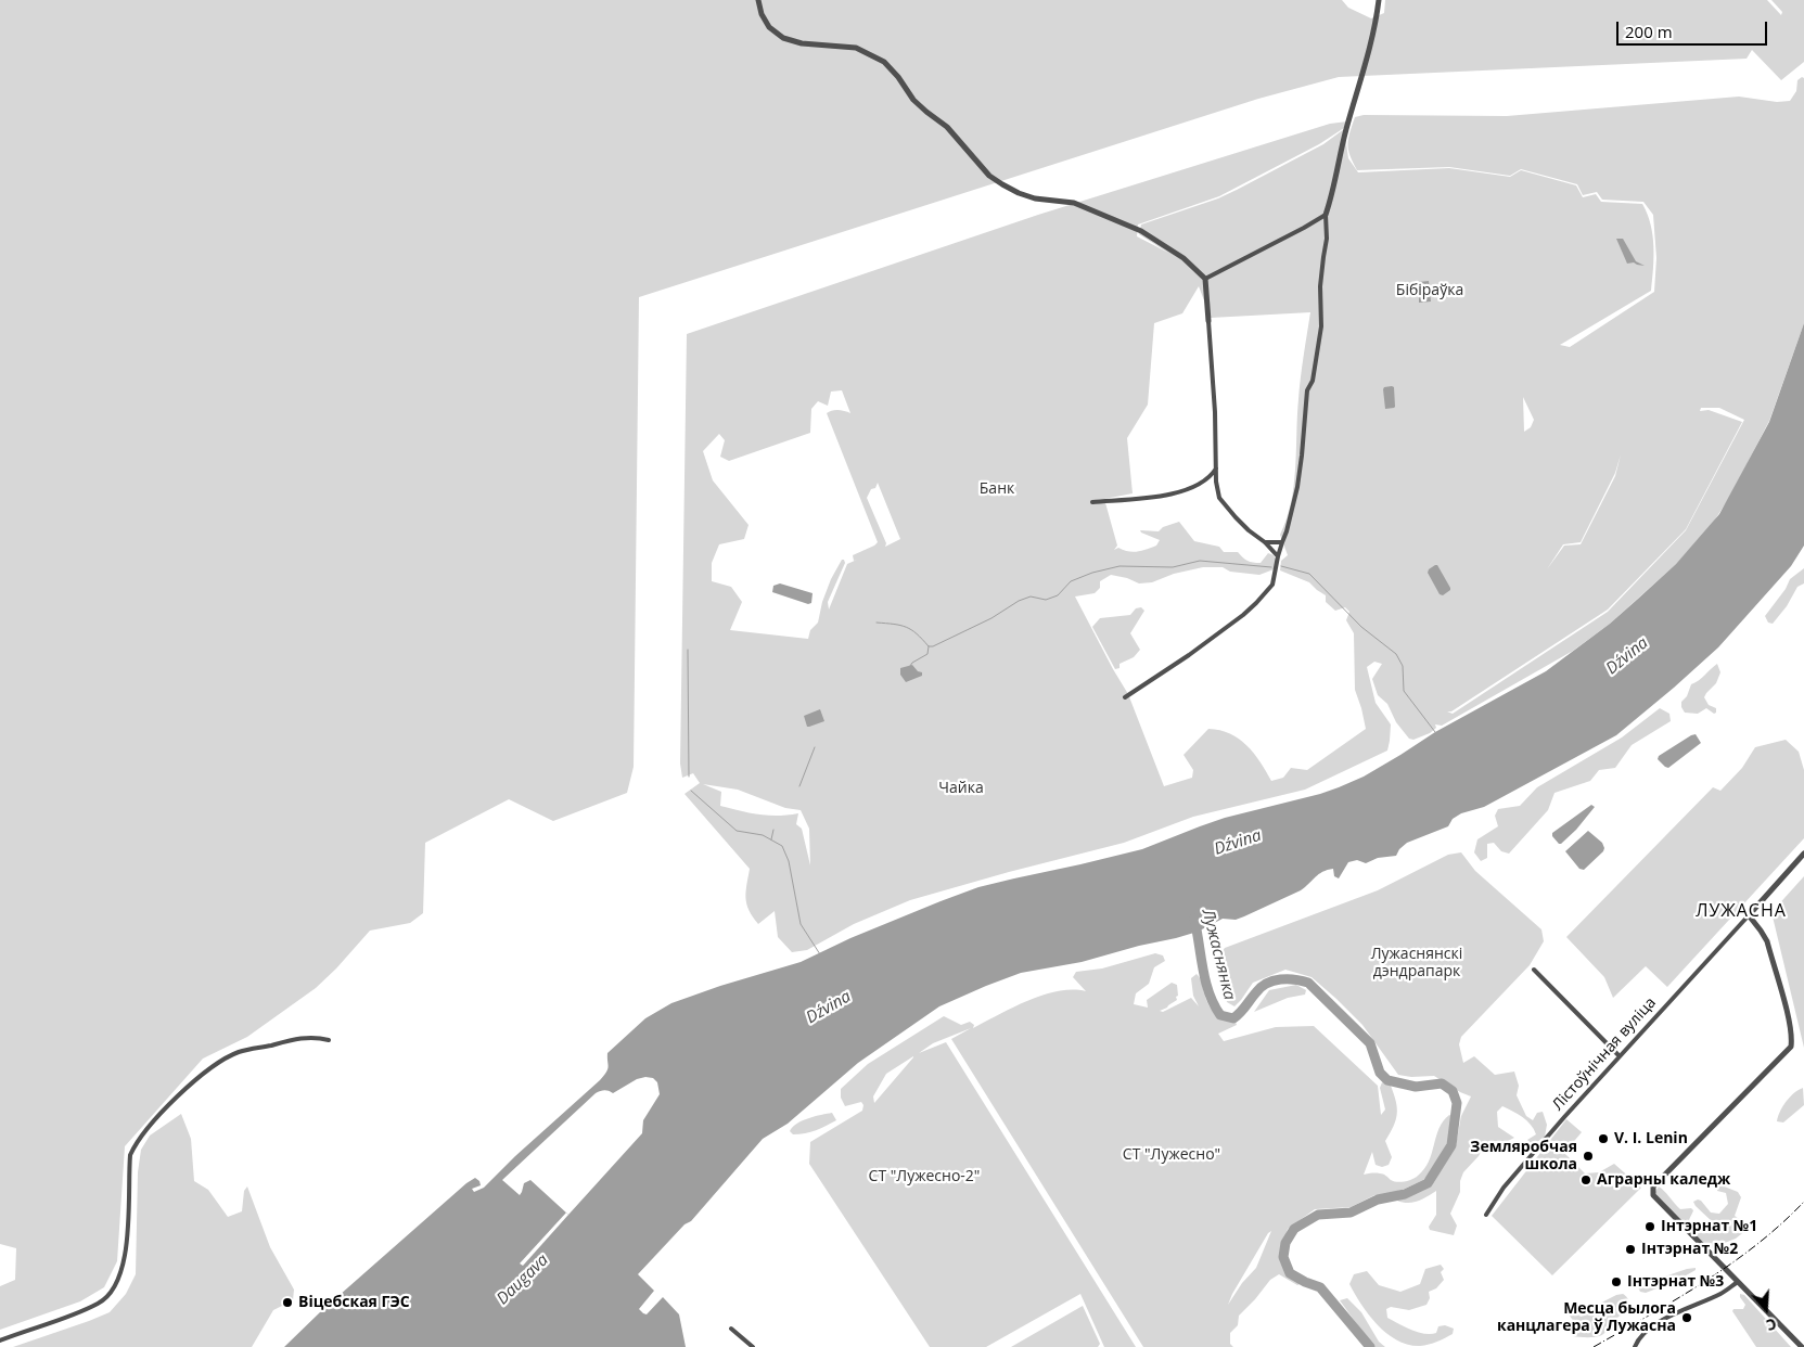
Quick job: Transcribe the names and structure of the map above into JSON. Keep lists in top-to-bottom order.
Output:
{
  "streets": {
    "street": ["Лістоўнічная вуліца"]
  },
  "districts": ["ЛУЖАСНА"],
  "water": ["Dźvina", "Лужаснянка", "Daugava"],
  "parks": [
    "Бібіраўка",
    "Банк",
    "Чайка",
    "Лужаснянскі дэндрапарк",
    "СТ \"Лужесно\"",
    "СТ \"Лужесно-2\""
  ],
  "places": [
    "V. I. Lenin",
    "Земляробчая школа",
    "Аграрны каледж",
    "Інтэрнат №1",
    "Інтэрнат №2",
    "Інтэрнат №3",
    "Віцебская ГЭС",
    "Месца былога канцлагера ў Лужасна"
  ],
  "scale_bar": "200 m",
  "north": "bottom"
}
